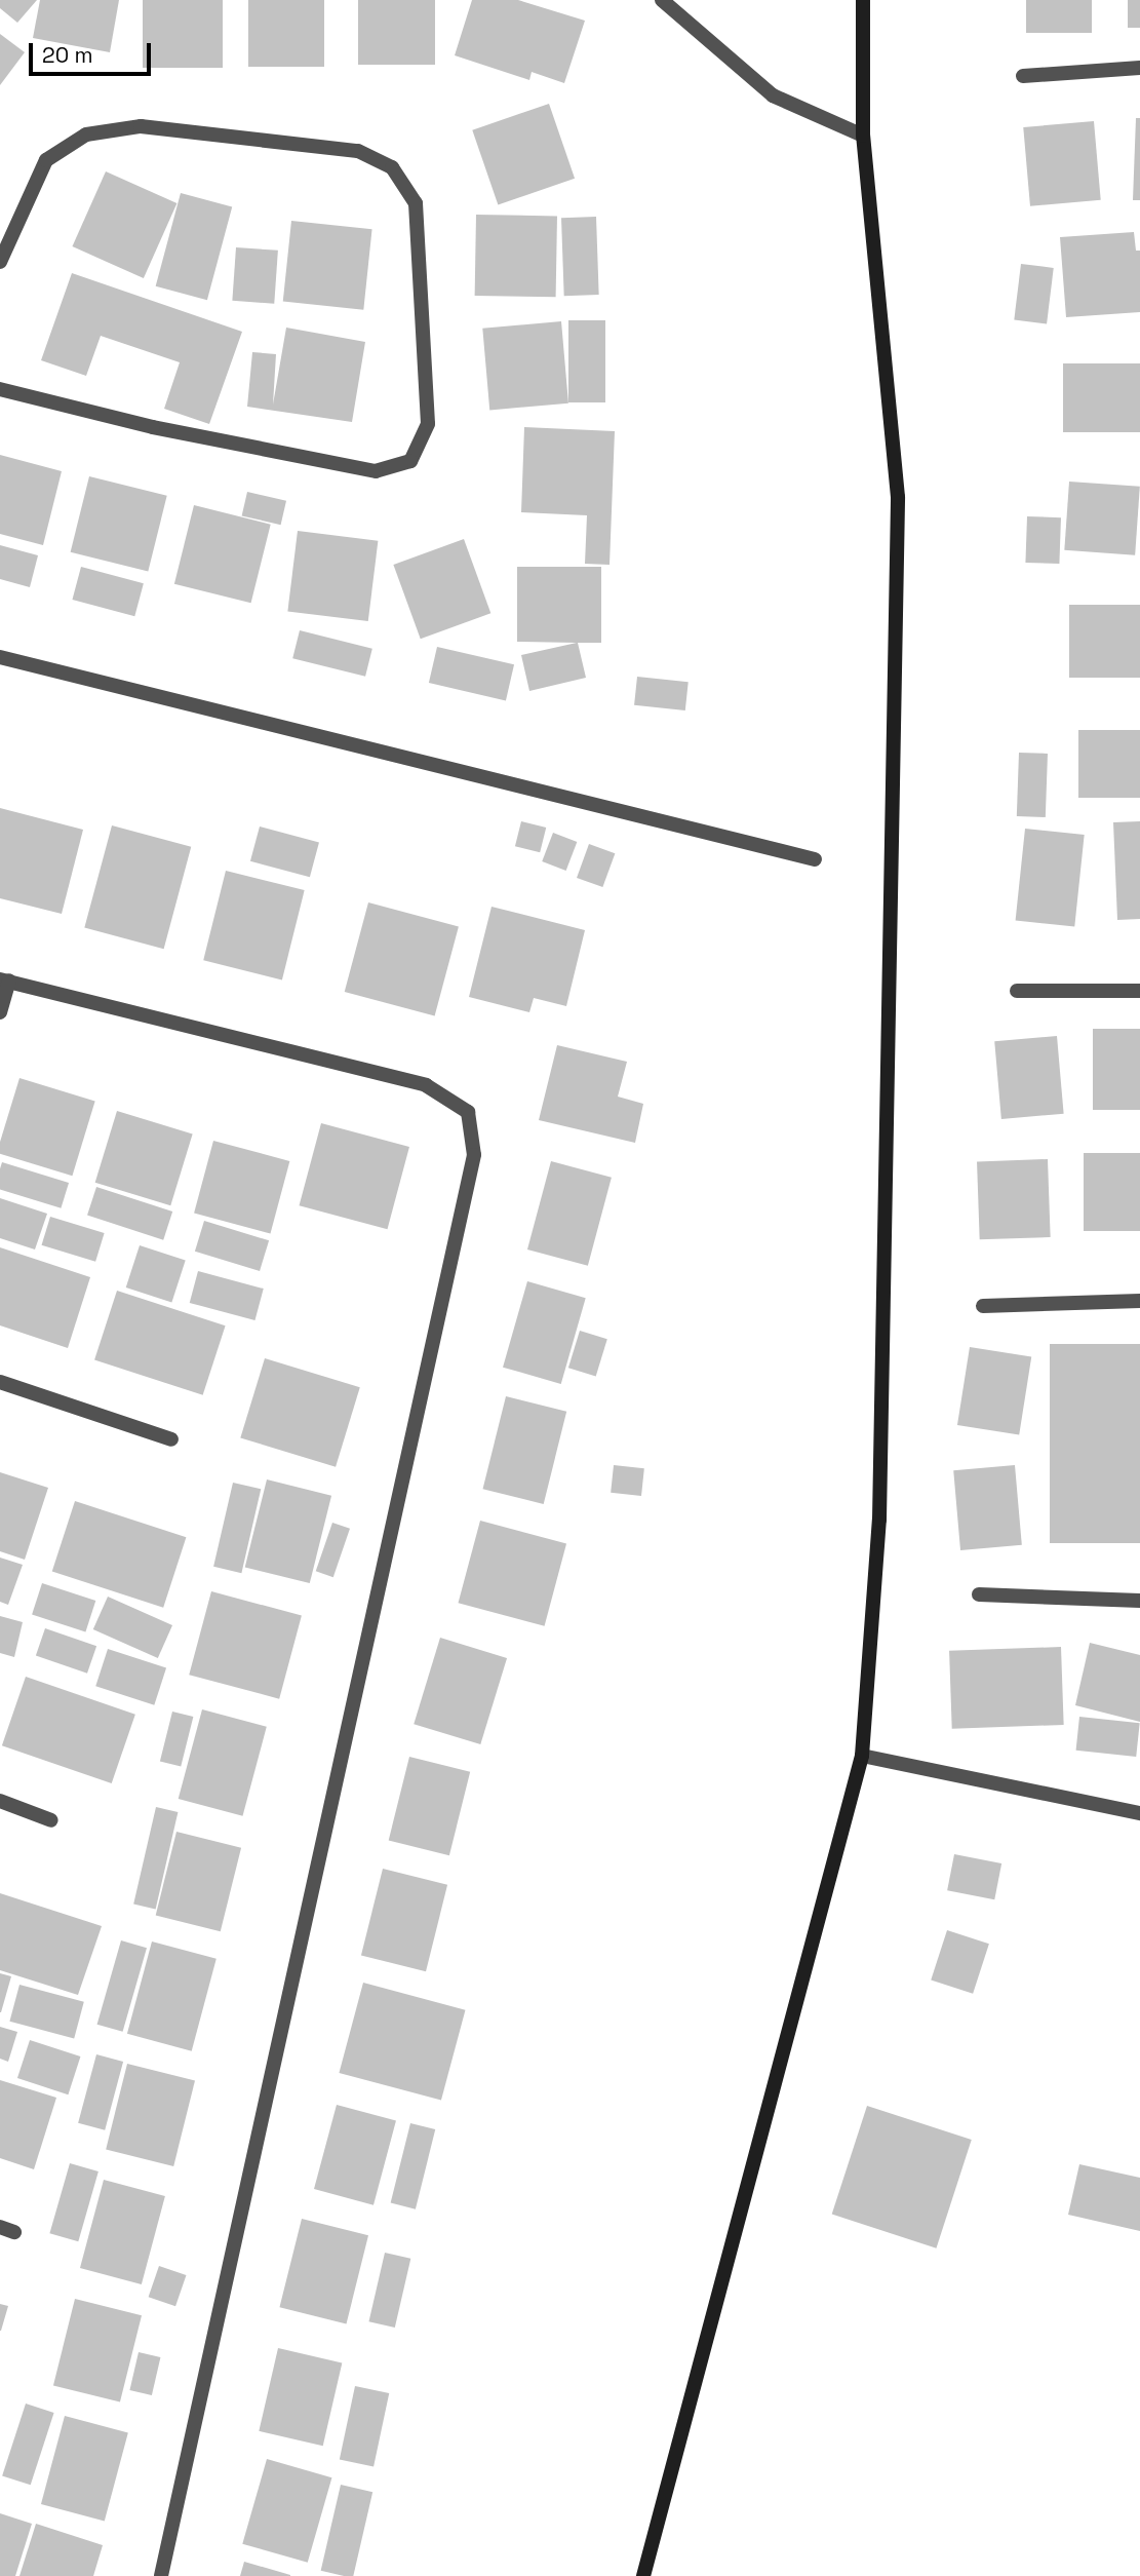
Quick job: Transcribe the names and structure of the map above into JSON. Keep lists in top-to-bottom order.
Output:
{
  "scale_bar": "20 m"
}
